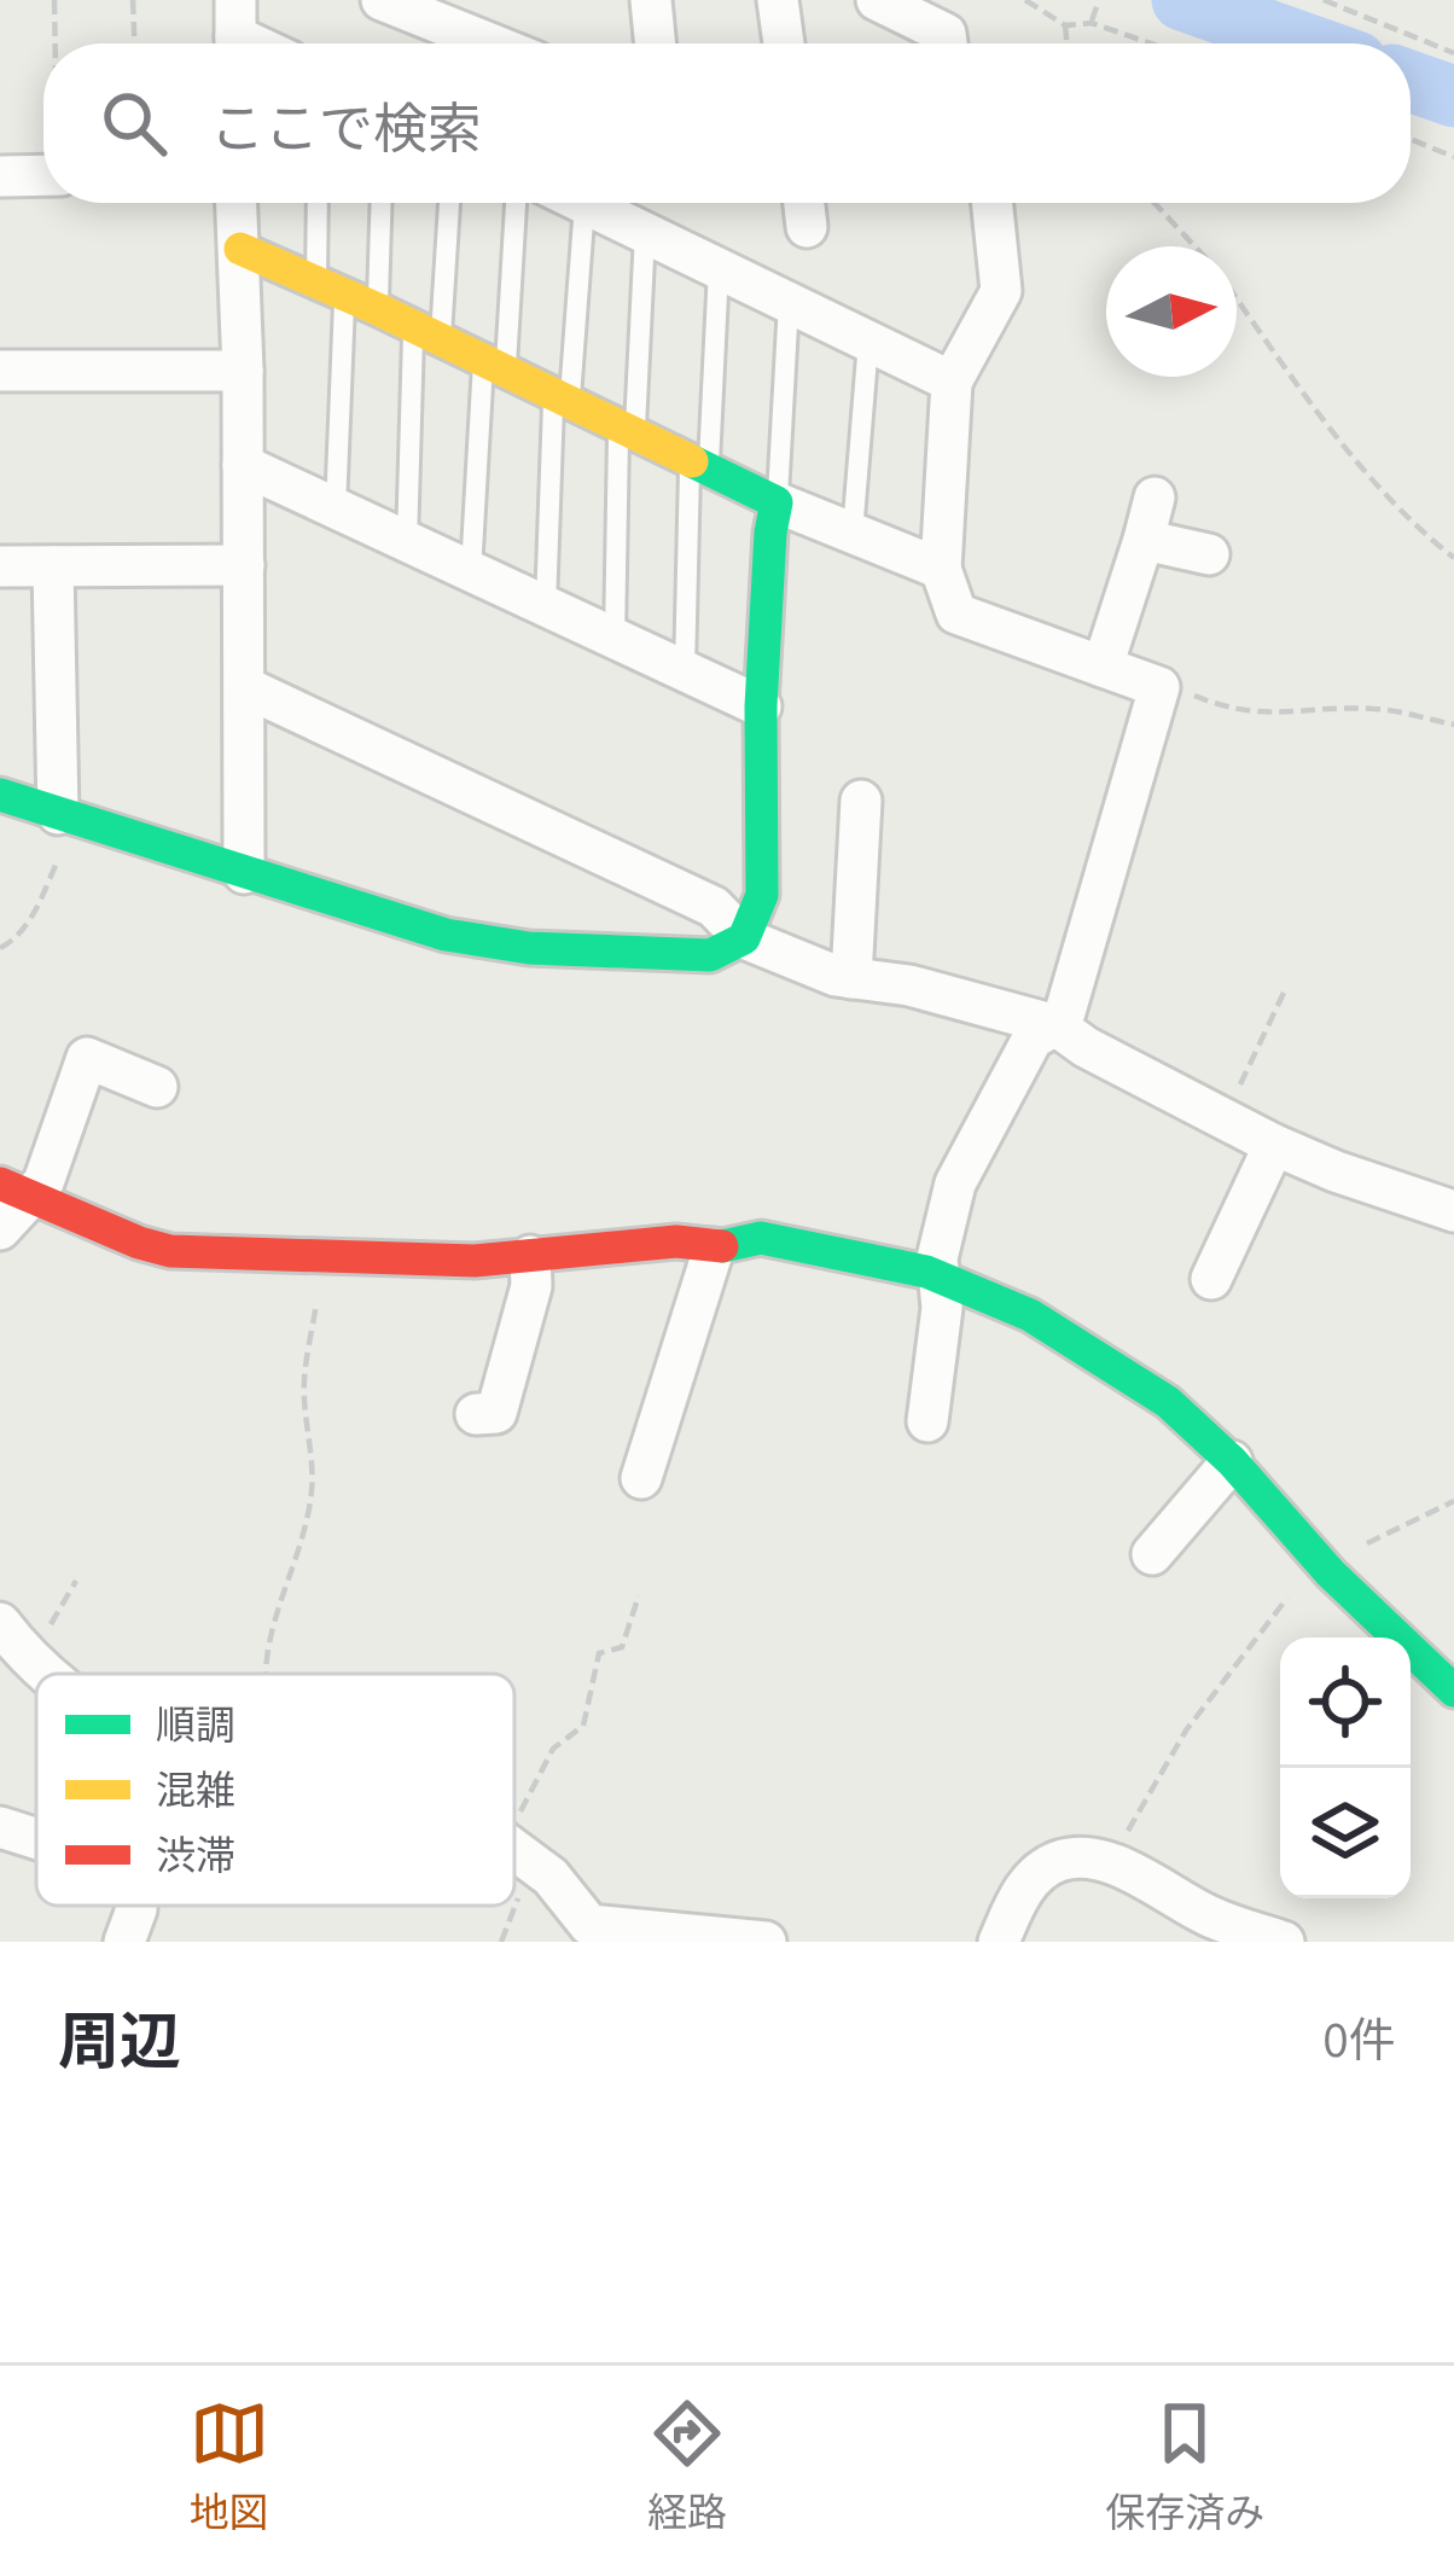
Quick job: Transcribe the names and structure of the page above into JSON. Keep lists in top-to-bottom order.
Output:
{
  "legend": ["順調", "混雑", "渋滞"],
  "north": "right",
  "page": {
    "search": "ここで検索",
    "heading": ["周辺", "0件"],
    "nav": ["地図", "経路", "保存済み"]
  }
}
